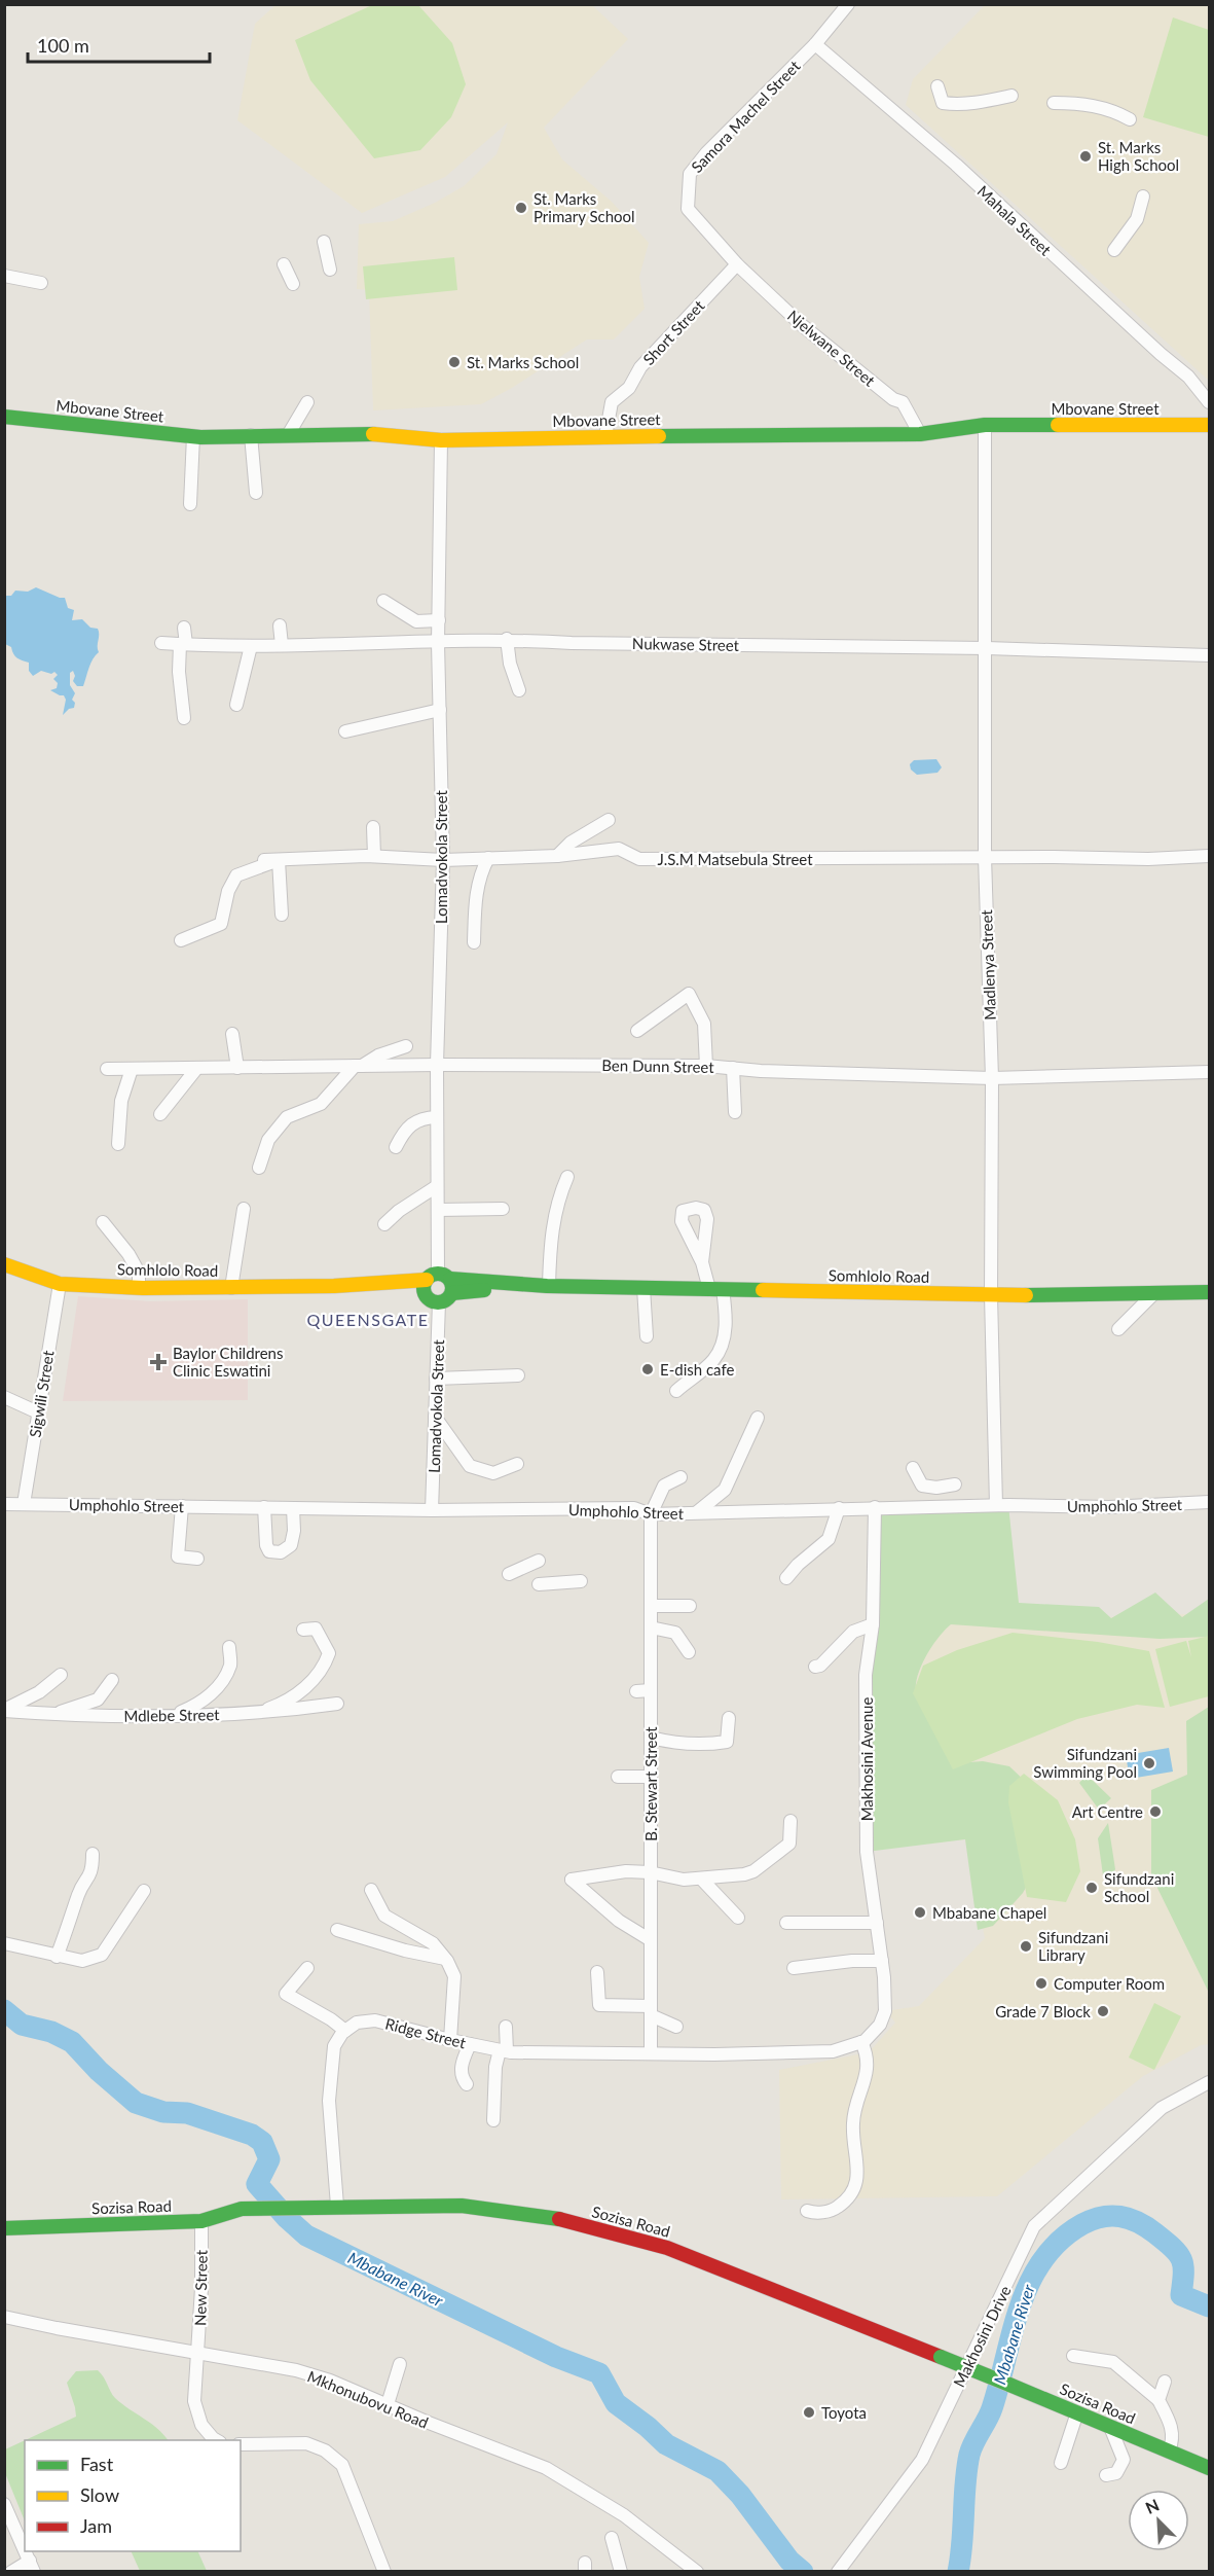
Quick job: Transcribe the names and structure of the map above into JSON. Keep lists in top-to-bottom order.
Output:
{
  "streets": {
    "main road": ["Mbovane Street", "Somhlolo Road", "Sozisa Road"],
    "street": [
      "Samora Machel Street",
      "Mahala Street",
      "Short Street",
      "Njelwane Street",
      "Nukwase Street",
      "Lomadvokola Street",
      "J.S.M Matsebula Street",
      "Madlenya Street",
      "Ben Dunn Street",
      "Sigwili Street",
      "Umphohlo Street",
      "Mdlebe Street",
      "Makhosini Avenue",
      "B. Stewart Street",
      "Ridge Street",
      "New Street",
      "Makhosini Drive",
      "Mkhonubovu Road"
    ]
  },
  "crossings": [
    ["Samora Machel Street", "Mahala Street"],
    ["Samora Machel Street", "Short Street"],
    ["Samora Machel Street", "Njelwane Street"],
    ["Short Street", "Njelwane Street"],
    ["Short Street", "Mbovane Street"],
    ["Njelwane Street", "Mbovane Street"],
    ["Mbovane Street", "Lomadvokola Street"],
    ["Mbovane Street", "Madlenya Street"],
    ["Nukwase Street", "Lomadvokola Street"],
    ["Nukwase Street", "Madlenya Street"],
    ["Lomadvokola Street", "J.S.M Matsebula Street"],
    ["Lomadvokola Street", "Ben Dunn Street"],
    ["Lomadvokola Street", "Somhlolo Road"],
    ["Lomadvokola Street", "Umphohlo Street"],
    ["J.S.M Matsebula Street", "Madlenya Street"],
    ["Madlenya Street", "Ben Dunn Street"],
    ["Madlenya Street", "Somhlolo Road"],
    ["Madlenya Street", "Umphohlo Street"],
    ["Somhlolo Road", "Sigwili Street"],
    ["Sigwili Street", "Umphohlo Street"],
    ["Umphohlo Street", "Makhosini Avenue"],
    ["Umphohlo Street", "B. Stewart Street"],
    ["Makhosini Avenue", "Ridge Street"],
    ["B. Stewart Street", "Ridge Street"],
    ["Sozisa Road", "New Street"],
    ["New Street", "Mkhonubovu Road"]
  ],
  "districts": ["QUEENSGATE"],
  "water": ["Mbabane River"],
  "places": {
    "other": [
      "St. Marks High School",
      "St. Marks Primary School",
      "St. Marks School",
      "E-dish cafe",
      "Sifundzani Swimming Pool",
      "Art Centre",
      "Sifundzani School",
      "Mbabane Chapel",
      "Sifundzani Library",
      "Computer Room",
      "Grade 7 Block",
      "Toyota"
    ],
    "health": ["Baylor Childrens Clinic Eswatini"]
  },
  "legend": ["Fast", "Slow", "Jam"],
  "scale_bar": "100 m",
  "north": "top left"
}
